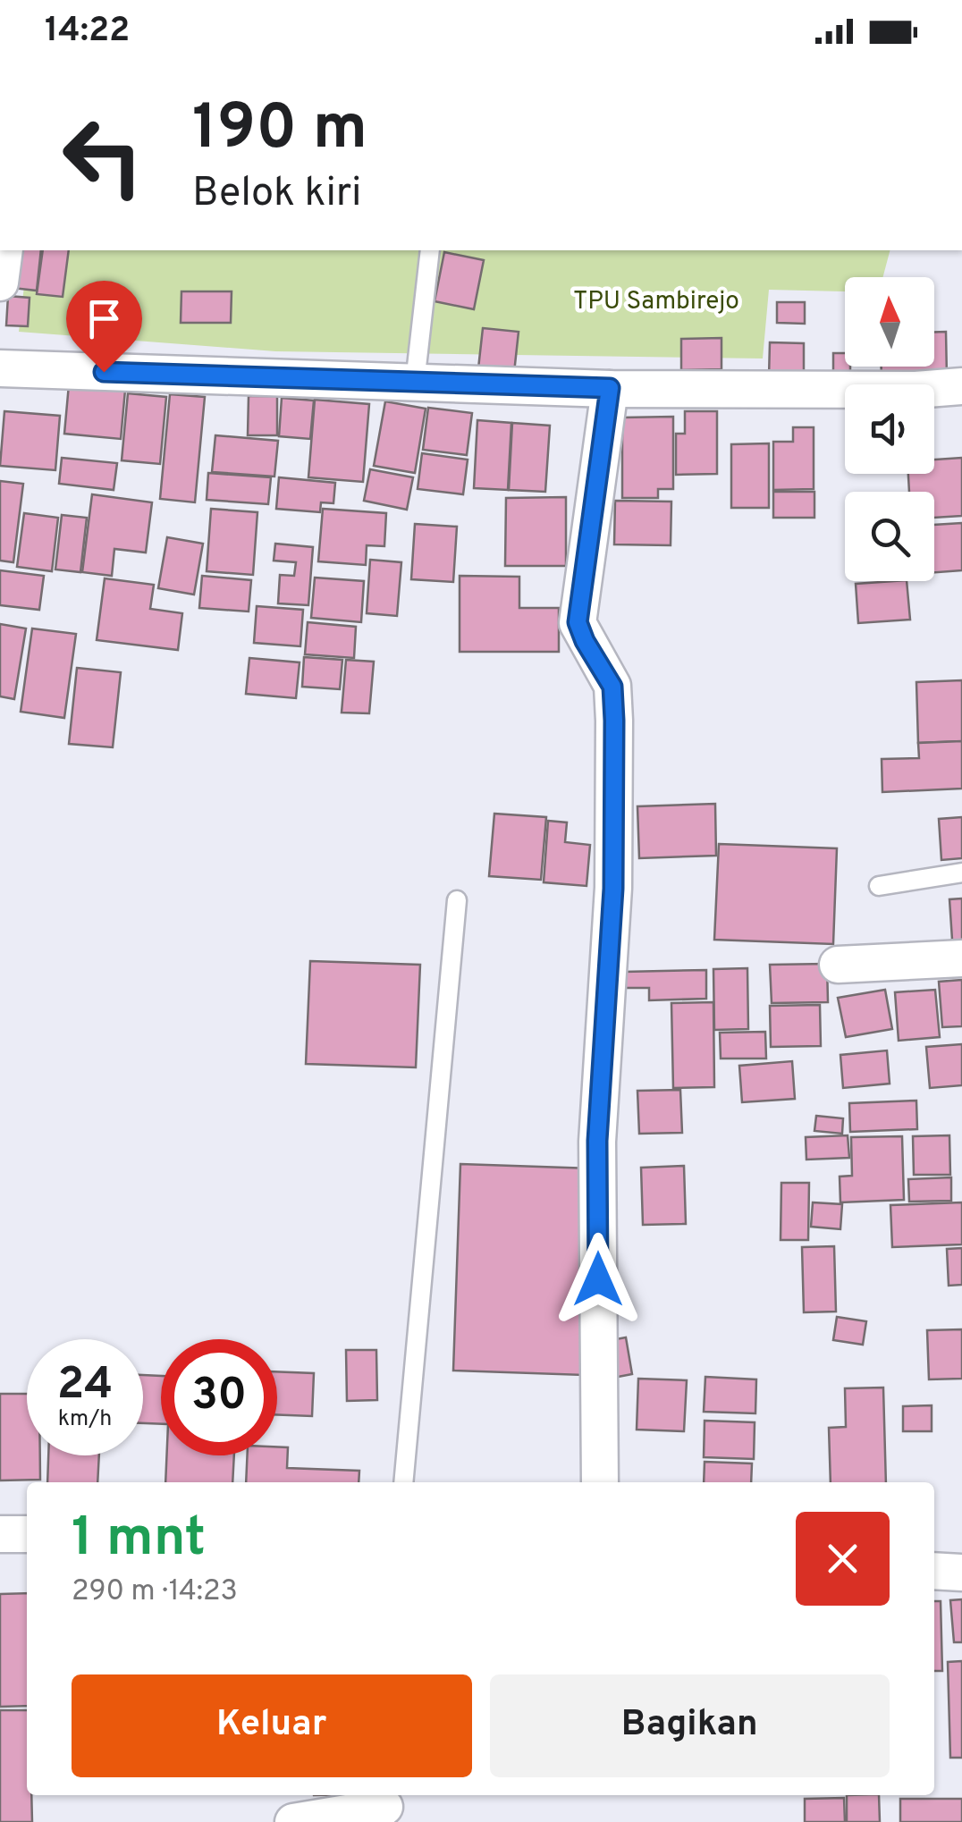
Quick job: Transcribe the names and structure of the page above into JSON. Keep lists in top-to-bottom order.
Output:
{
  "parks": ["TPU Sambirejo"],
  "north": "top",
  "page": {
    "status": "14:22",
    "turn": ["190 m", "Belok kiri"],
    "speed": "24 km/h",
    "limit": "30",
    "heading": ["1 mnt", "290 m · 14:23"],
    "buttons": ["Keluar", "Bagikan"]
  }
}
